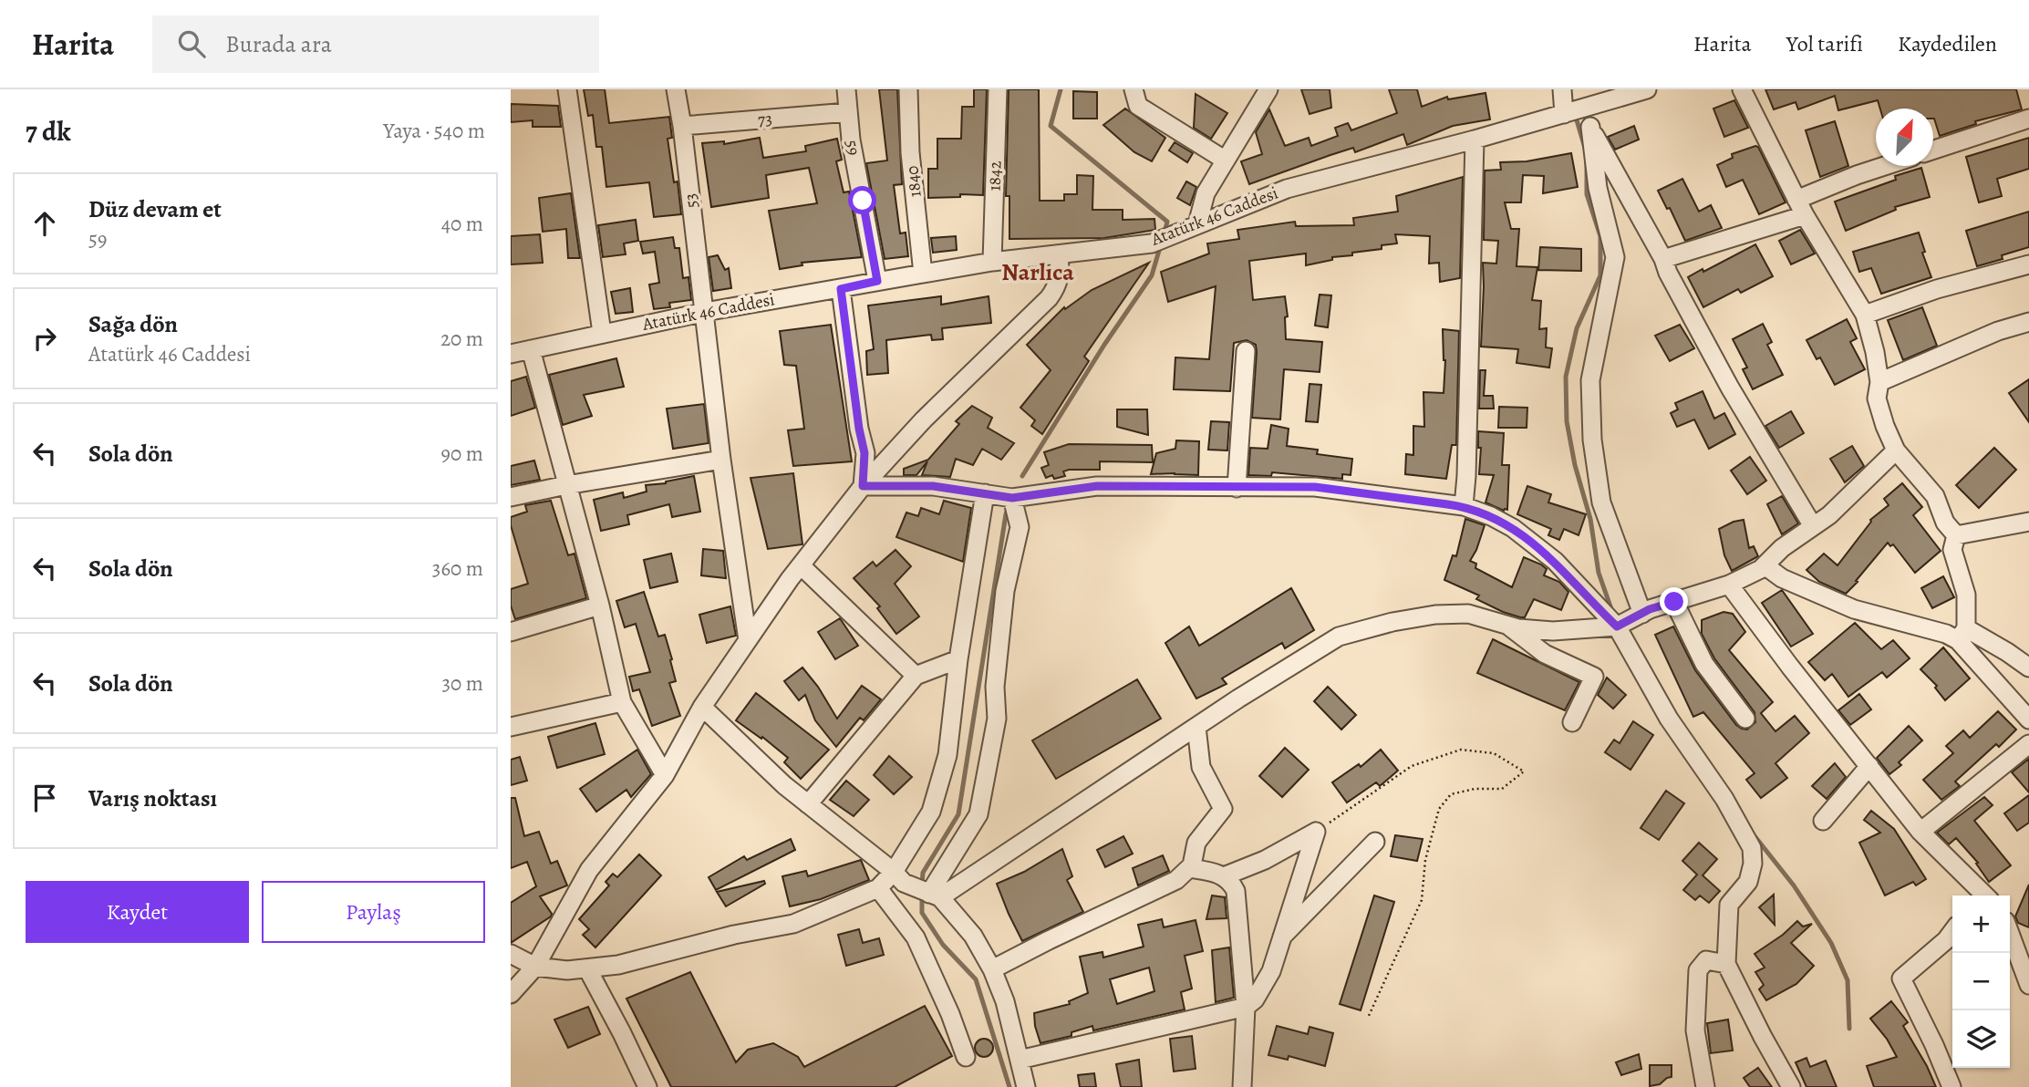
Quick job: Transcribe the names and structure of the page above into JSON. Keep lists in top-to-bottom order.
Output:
{
  "streets": {
    "street": [
      "73",
      "59",
      "1842",
      "1840",
      "53",
      "Atatürk 46 Caddesi"
    ]
  },
  "crossings": [
    ["73", "59"],
    ["73", "53"],
    ["59", "Atatürk 46 Caddesi"],
    ["1842", "Atatürk 46 Caddesi"],
    ["1840", "Atatürk 46 Caddesi"],
    ["53", "Atatürk 46 Caddesi"]
  ],
  "districts": ["Narlıca"],
  "north": "top right",
  "page": {
    "header": "Harita",
    "search": "Burada ara",
    "nav": ["Harita", "Yol tarifi", "Kaydedilen"],
    "heading": ["7 dk", "Yaya · 540 m"],
    "list": [
      ["Düz devam et", "59", "40 m"],
      ["Sağa dön", "Atatürk 46 Caddesi", "20 m"],
      ["Sola dön", "90 m"],
      ["Sola dön", "360 m"],
      ["Sola dön", "30 m"],
      "Varış noktası"
    ],
    "buttons": ["Kaydet", "Paylaş"],
    "map_buttons": ["+", "−"]
  }
}
